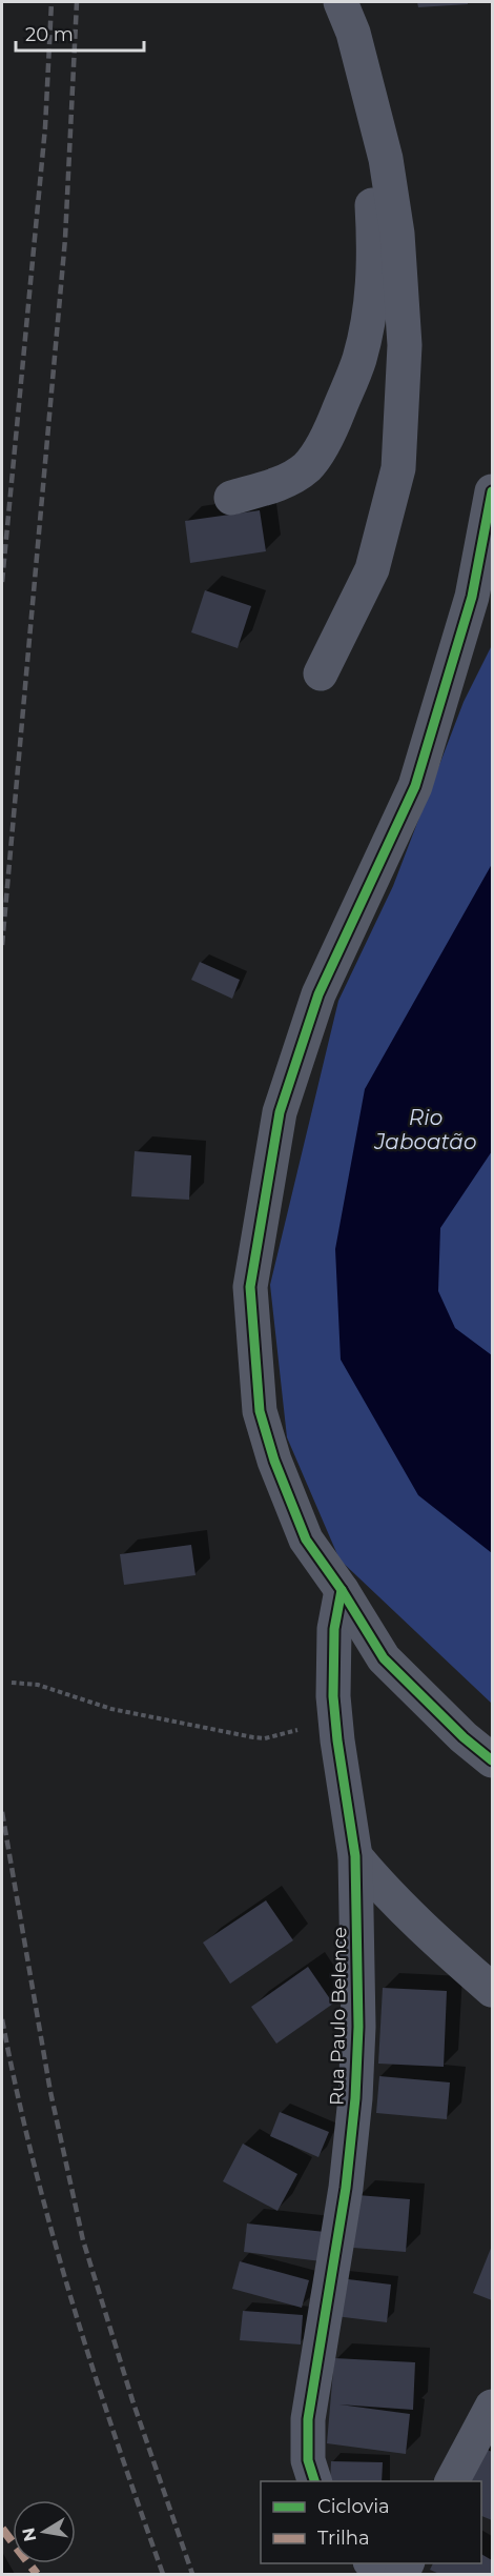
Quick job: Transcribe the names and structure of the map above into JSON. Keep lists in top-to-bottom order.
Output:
{
  "streets": {
    "street": ["Rua Paulo Belence"]
  },
  "water": ["Rio Jaboatão"],
  "legend": ["Ciclovia", "Trilha"],
  "scale_bar": "20 m",
  "north": "left"
}
